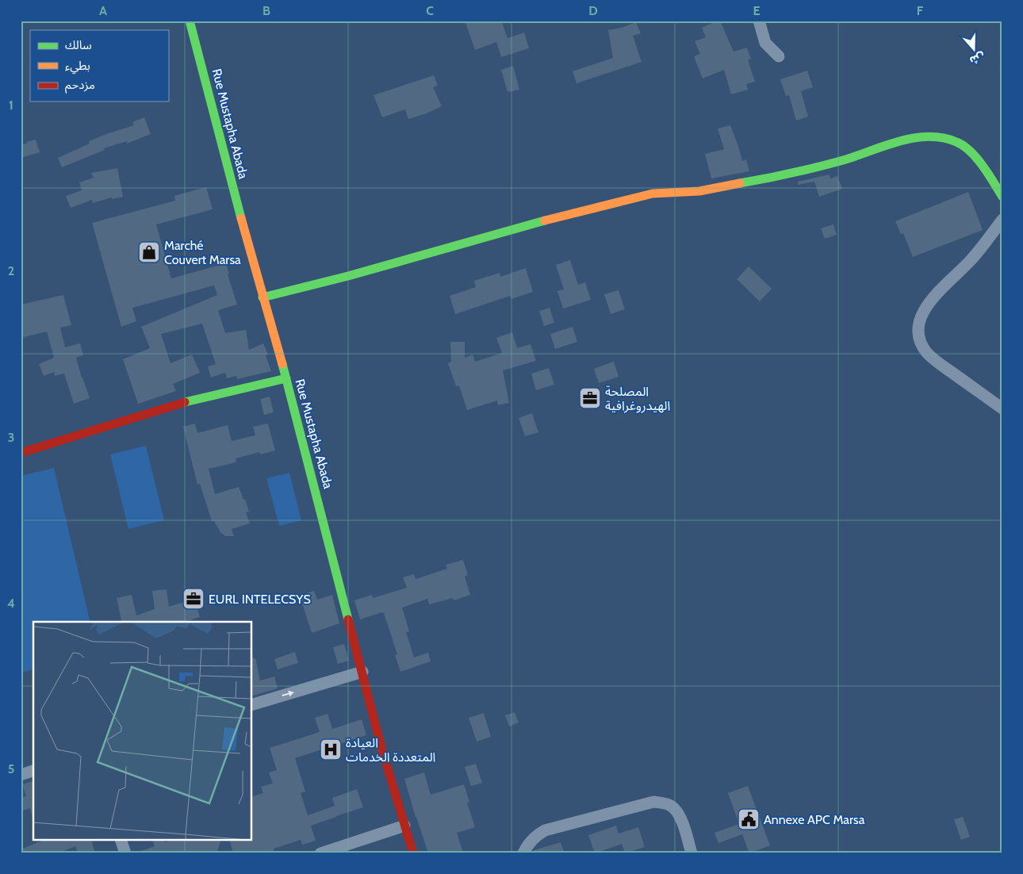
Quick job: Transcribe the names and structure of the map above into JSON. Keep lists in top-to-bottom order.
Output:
{
  "streets": {
    "street": ["Rue Mustapha Abada"]
  },
  "places": {
    "shop": ["Marché Couvert Marsa"],
    "office": ["المصلحة الهيدروغرافية", "EURL INTELECSYS"],
    "hospital": ["العيادة المتعددة الخدمات"],
    "public building": ["Annexe APC Marsa"]
  },
  "legend": ["سالك", "بطيء", "مزدحم"],
  "north": "bottom",
  "grid": {
    "columns": [
      "A",
      "B",
      "C",
      "D",
      "E",
      "F"
    ],
    "rows": [
      "1",
      "2",
      "3",
      "4",
      "5"
    ]
  }
}
